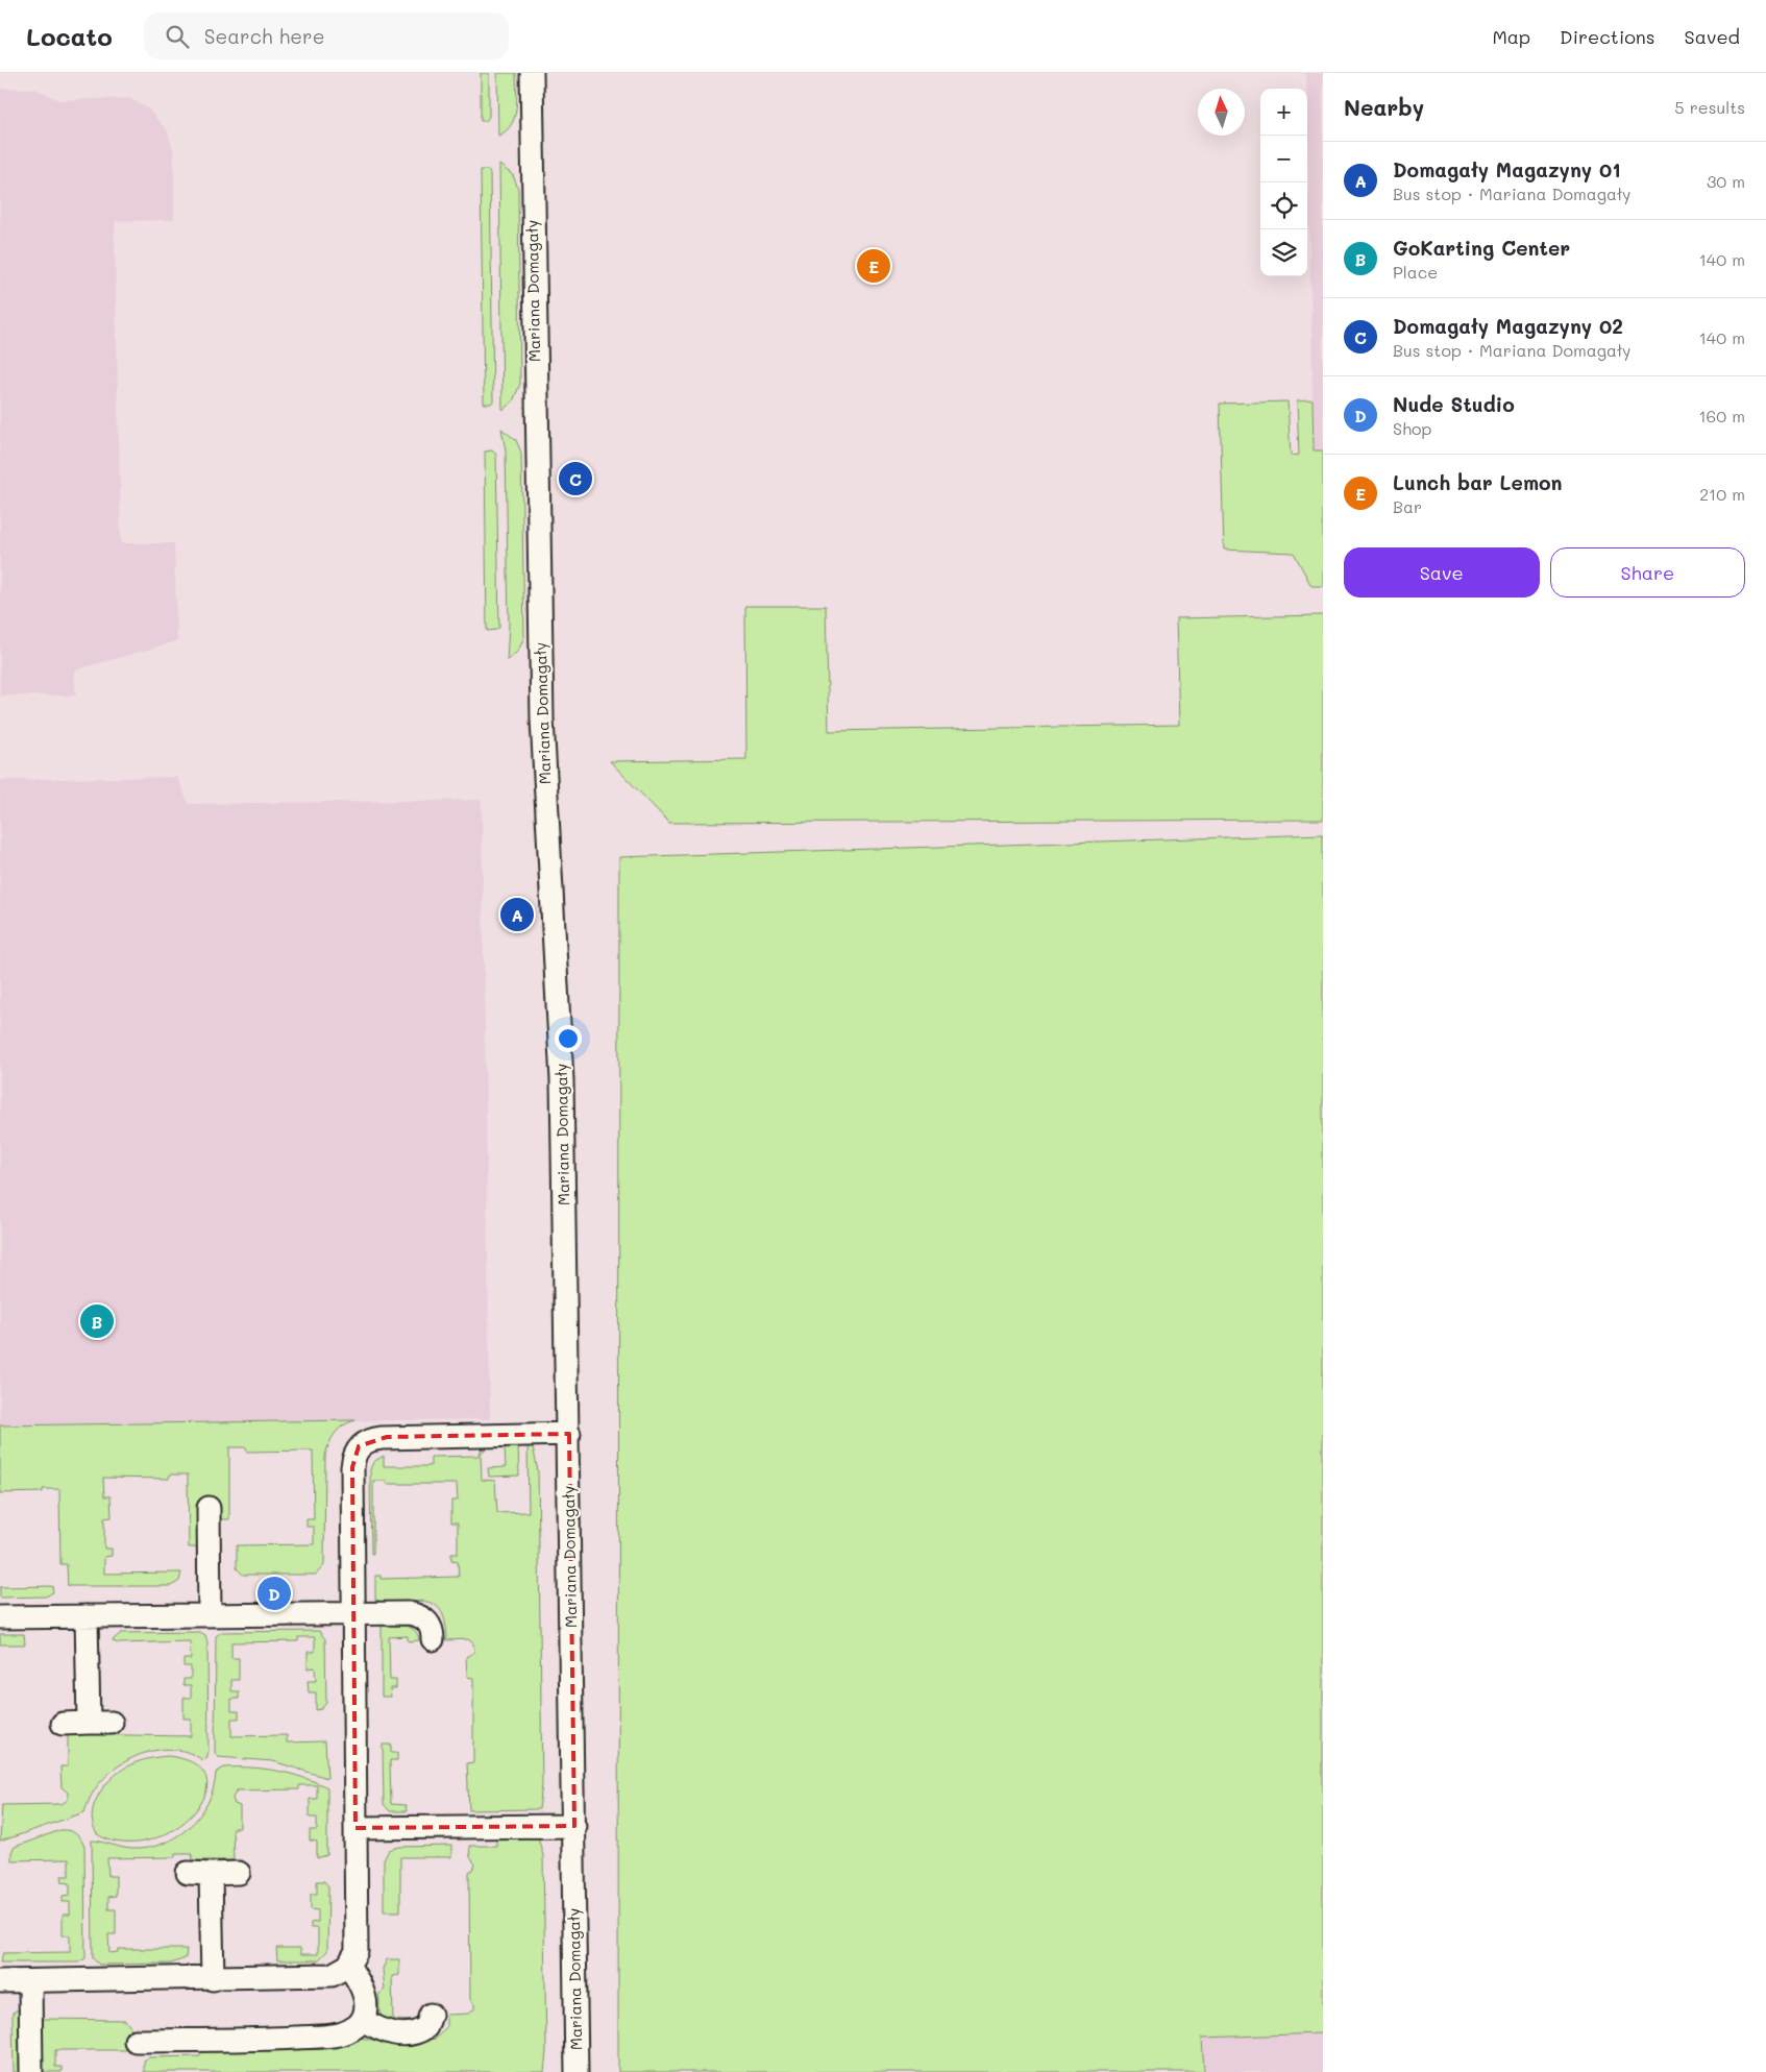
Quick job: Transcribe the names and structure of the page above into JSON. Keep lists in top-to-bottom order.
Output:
{
  "streets": {
    "street": ["Mariana Domagały"]
  },
  "north": "top",
  "page": {
    "header": "Locato",
    "search": "Search here",
    "nav": ["Map", "Directions", "Saved"],
    "heading": ["Nearby", "5 results"],
    "map_buttons": ["+", "−"],
    "list": [
      {
        "mark": "A",
        "name": "Domagały Magazyny 01",
        "note": "Bus stop · Mariana Domagały",
        "value": "30 m"
      },
      {
        "mark": "B",
        "name": "GoKarting Center",
        "note": "Place",
        "value": "140 m"
      },
      {
        "mark": "C",
        "name": "Domagały Magazyny 02",
        "note": "Bus stop · Mariana Domagały",
        "value": "140 m"
      },
      {
        "mark": "D",
        "name": "Nude Studio",
        "note": "Shop",
        "value": "160 m"
      },
      {
        "mark": "E",
        "name": "Lunch bar Lemon",
        "note": "Bar",
        "value": "210 m"
      }
    ],
    "pins": [
      "E",
      "C",
      "A",
      "B",
      "D"
    ],
    "buttons": ["Save", "Share"]
  }
}
